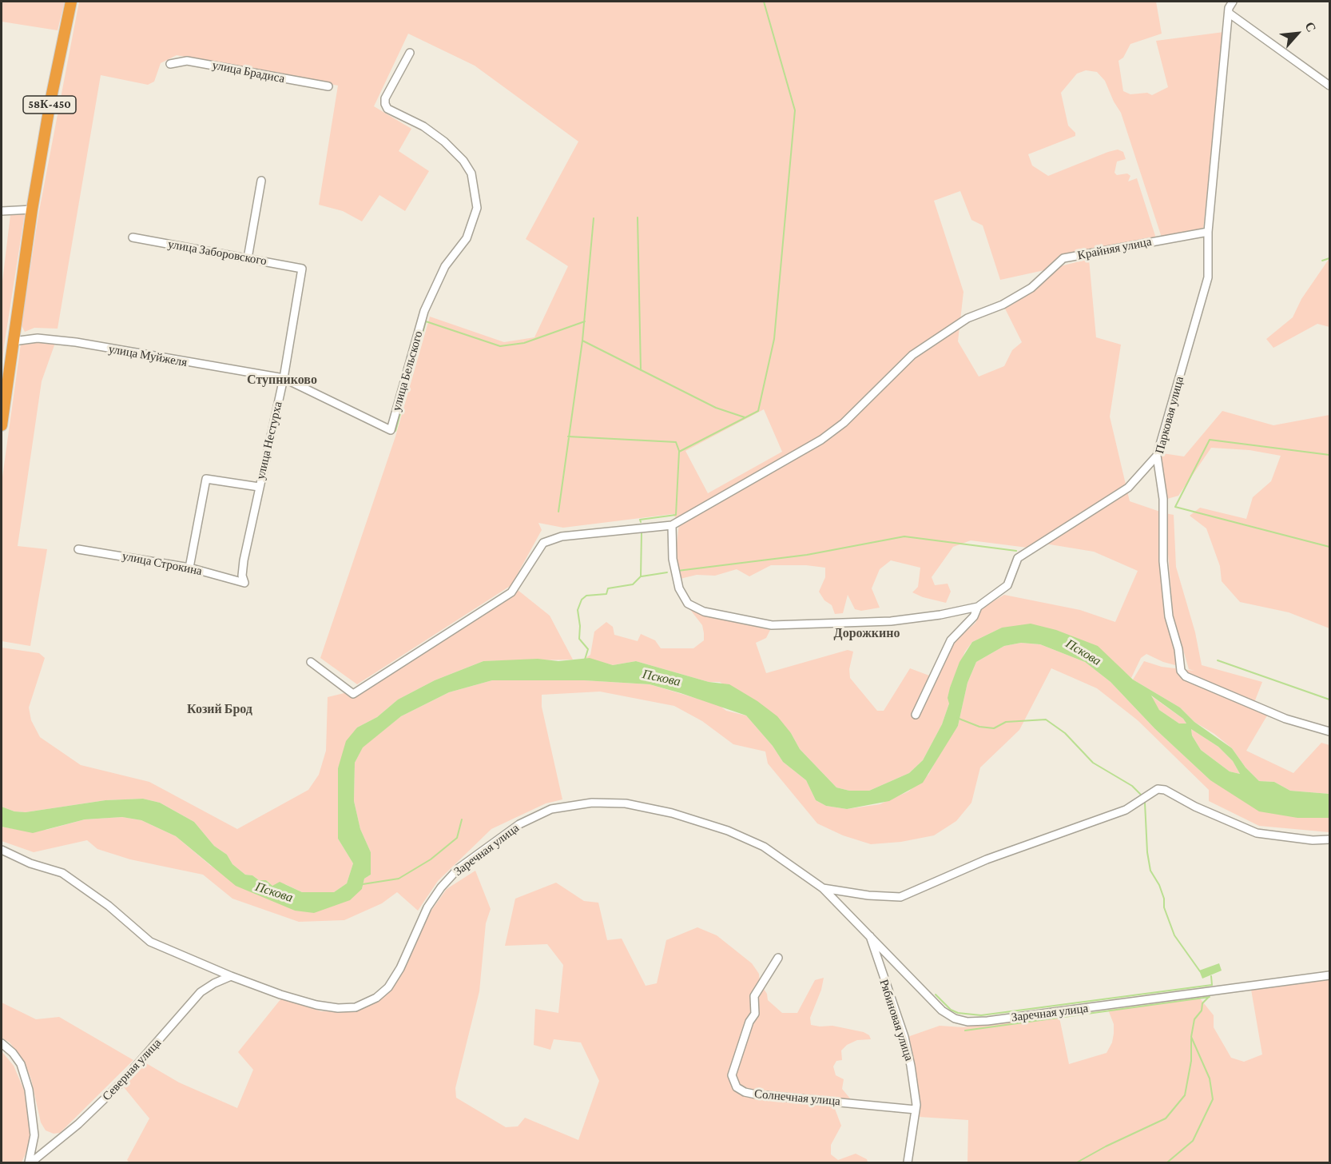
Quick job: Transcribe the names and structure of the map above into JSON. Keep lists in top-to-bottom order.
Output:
{
  "streets": {
    "highway": ["58К-450"],
    "street": [
      "улица Брадиса",
      "Крайняя улица",
      "улица Заборовского",
      "улица Муйжеля",
      "улица Бельского",
      "Парковая улица",
      "улица Нестурха",
      "улица Строкина",
      "Заречная улица",
      "Рябиновая улица",
      "Северная улица",
      "Солнечная улица"
    ]
  },
  "crossings": [
    ["58К-450", "улица Муйжеля"],
    ["Крайняя улица", "Парковая улица"],
    ["улица Заборовского", "улица Нестурха"],
    ["улица Муйжеля", "улица Бельского"],
    ["улица Муйжеля", "улица Нестурха"],
    ["улица Бельского", "улица Нестурха"],
    ["улица Нестурха", "улица Строкина"],
    ["Заречная улица", "Рябиновая улица"],
    ["Заречная улица", "Северная улица"],
    ["Рябиновая улица", "Солнечная улица"]
  ],
  "districts": ["Ступниково", "Дорожкино", "Козий Брод"],
  "water": ["Пскова"],
  "north": "top right"
}
